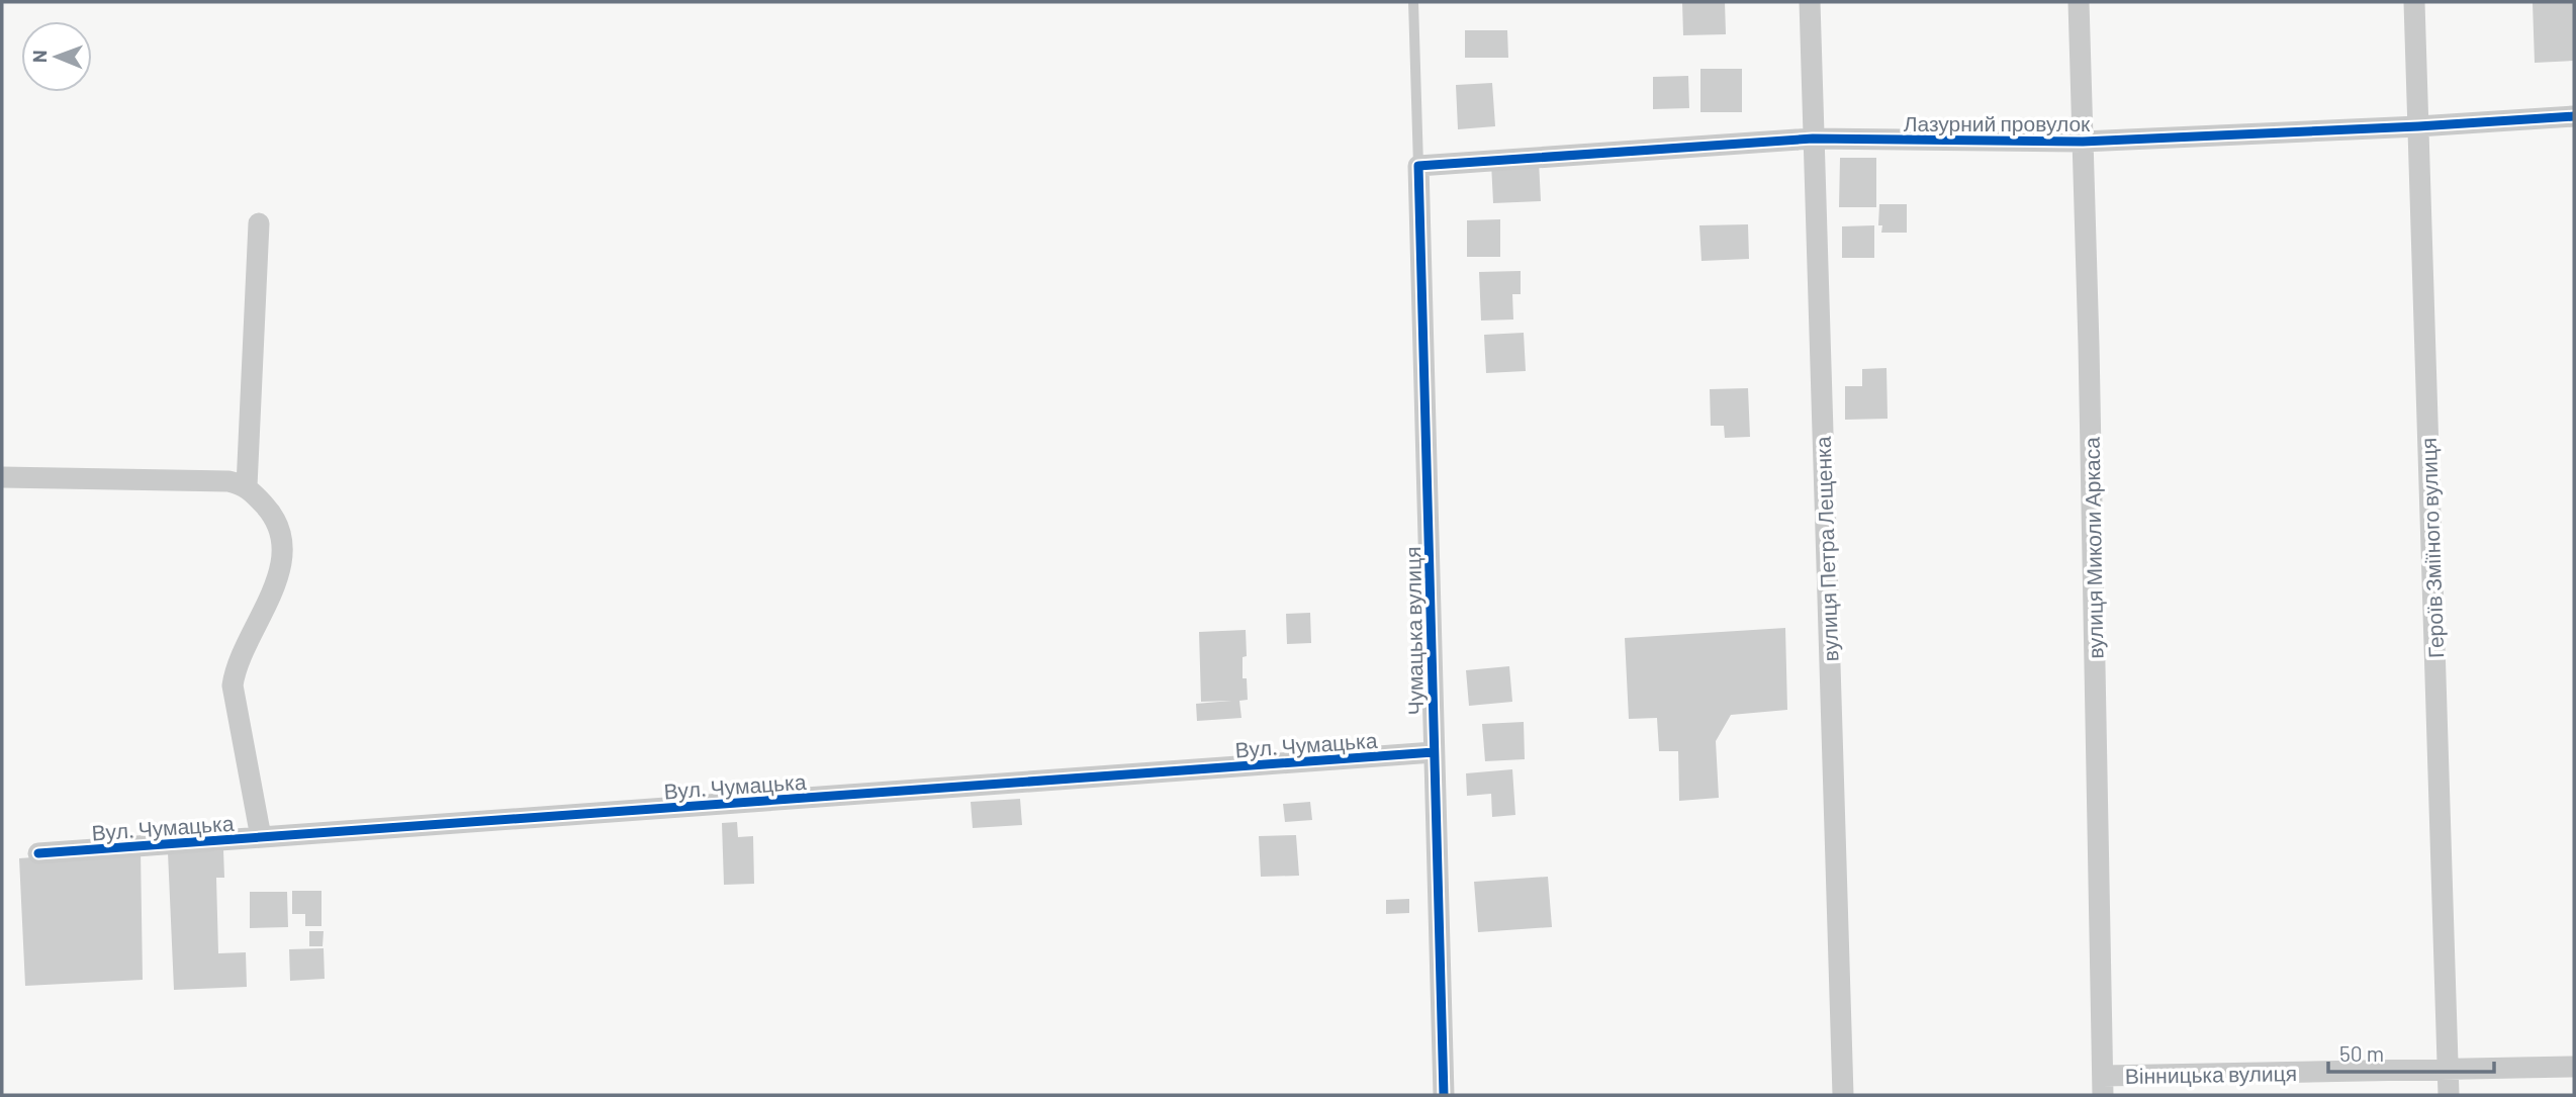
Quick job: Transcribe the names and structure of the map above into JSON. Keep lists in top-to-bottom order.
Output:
{
  "streets": {
    "street": [
      "Лазурний провулок",
      "вулиця Миколи Аркаса",
      "Героїв Зміїного вулиця",
      "вулиця Петра Лещенка",
      "Чумацька вулиця",
      "Вул. Чумацька",
      "Вінницька вулиця"
    ]
  },
  "crossings": [
    ["Лазурний провулок", "вулиця Миколи Аркаса"],
    ["Лазурний провулок", "Героїв Зміїного вулиця"],
    ["Лазурний провулок", "вулиця Петра Лещенка"],
    ["Лазурний провулок", "Чумацька вулиця"],
    ["вулиця Миколи Аркаса", "Вінницька вулиця"],
    ["Героїв Зміїного вулиця", "Вінницька вулиця"],
    ["Чумацька вулиця", "Вул. Чумацька"]
  ],
  "scale_bar": "50 m",
  "north": "left"
}
